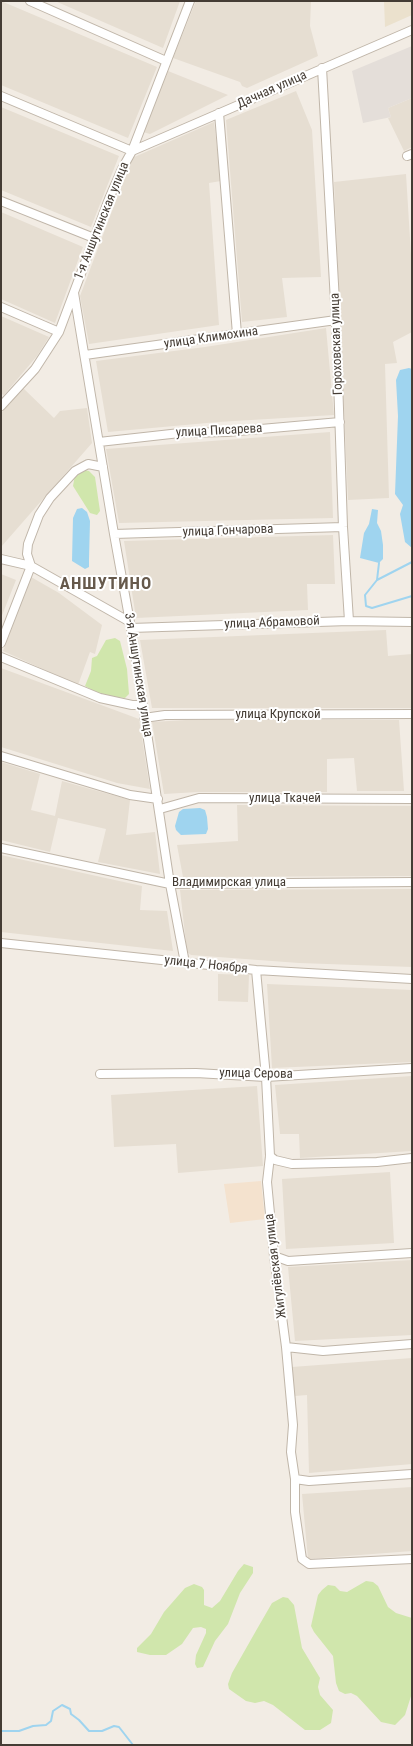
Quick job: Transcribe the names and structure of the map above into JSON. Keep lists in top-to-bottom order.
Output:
{
  "streets": {
    "street": [
      "Дачная улица",
      "1-я Аншутинская улица",
      "улица Климохина",
      "Гороховская улица",
      "улица Писарева",
      "улица Гончарова",
      "улица Абрамовой",
      "3-я Аншутинская улица",
      "улица Крупской",
      "улица Ткачей",
      "Владимирская улица",
      "улица 7 Ноября",
      "улица Серова",
      "Жигулёвская улица"
    ]
  },
  "crossings": [
    ["Дачная улица", "1-я Аншутинская улица"],
    ["Дачная улица", "Гороховская улица"],
    ["1-я Аншутинская улица", "3-я Аншутинская улица"],
    ["улица Климохина", "Гороховская улица"],
    ["улица Климохина", "3-я Аншутинская улица"],
    ["Гороховская улица", "улица Писарева"],
    ["Гороховская улица", "улица Гончарова"],
    ["Гороховская улица", "улица Абрамовой"],
    ["улица Писарева", "3-я Аншутинская улица"],
    ["улица Гончарова", "3-я Аншутинская улица"],
    ["улица Абрамовой", "3-я Аншутинская улица"],
    ["3-я Аншутинская улица", "улица Крупской"],
    ["3-я Аншутинская улица", "улица Ткачей"],
    ["3-я Аншутинская улица", "Владимирская улица"],
    ["3-я Аншутинская улица", "улица 7 Ноября"],
    ["улица 7 Ноября", "Жигулёвская улица"],
    ["улица Серова", "Жигулёвская улица"]
  ],
  "districts": ["АНШУТИНО"]
}
